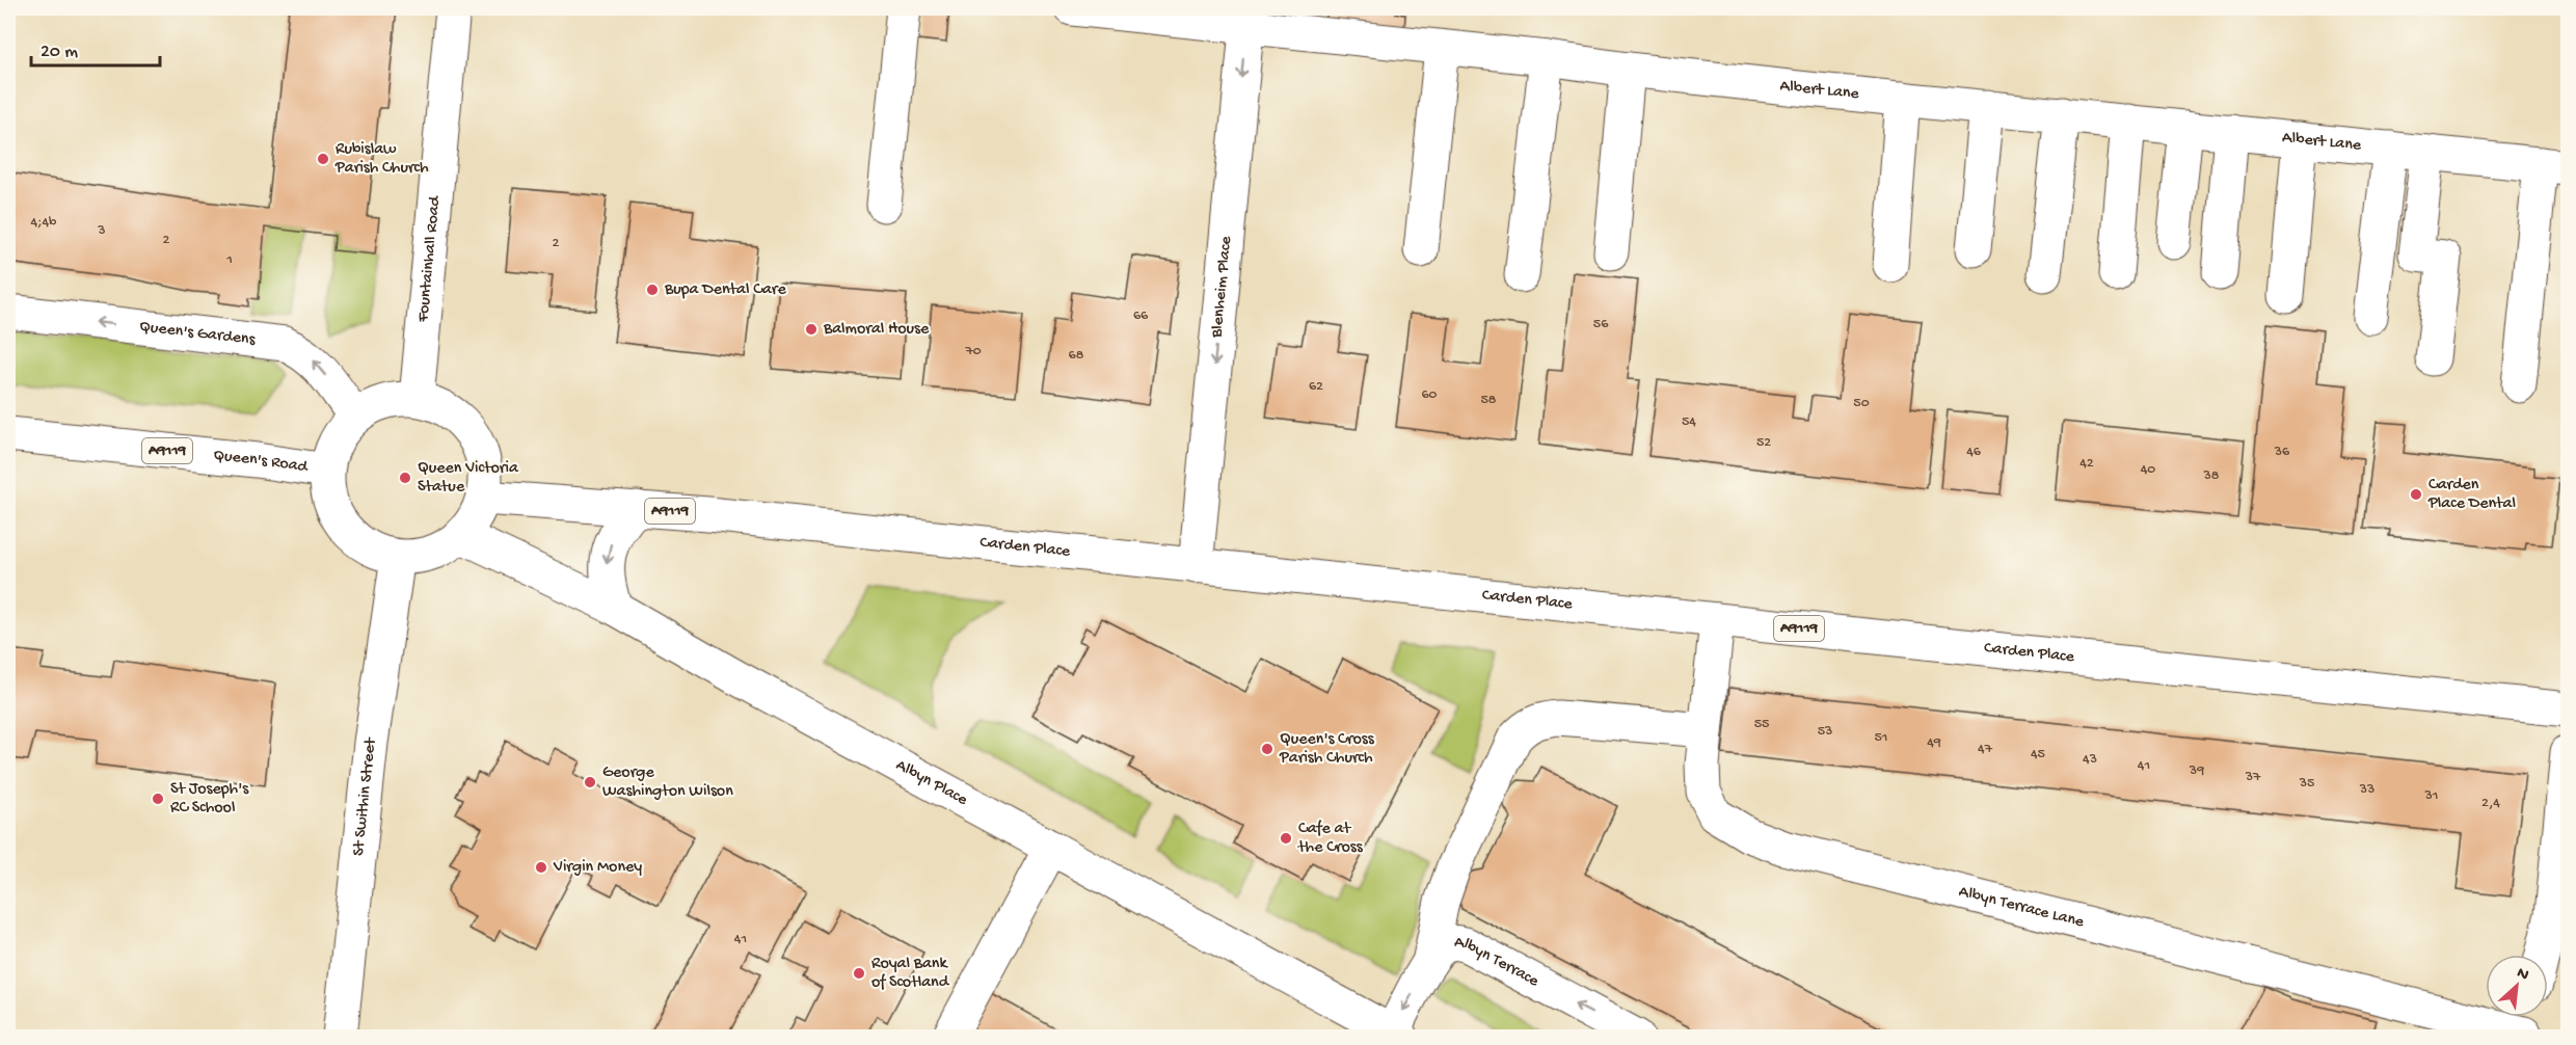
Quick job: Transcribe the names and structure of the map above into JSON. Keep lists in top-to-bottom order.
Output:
{
  "streets": {
    "street": [
      "Albert Lane",
      "Fountainhall Road",
      "Blenheim Place",
      "Queen's Gardens",
      "A9119",
      "Queen's Road",
      "Carden Place",
      "Albyn Place",
      "St Swithin Street",
      "Albyn Terrace Lane",
      "Albyn Terrace"
    ]
  },
  "crossings": [
    ["Albert Lane", "Blenheim Place"],
    ["Fountainhall Road", "Queen's Gardens"],
    ["Fountainhall Road", "Queen's Road"],
    ["Fountainhall Road", "Carden Place"],
    ["Fountainhall Road", "Albyn Place"],
    ["Fountainhall Road", "St Swithin Street"],
    ["Blenheim Place", "Carden Place"],
    ["Queen's Gardens", "Queen's Road"],
    ["Queen's Gardens", "Carden Place"],
    ["Queen's Gardens", "Albyn Place"],
    ["Queen's Gardens", "St Swithin Street"],
    ["Queen's Road", "Carden Place"],
    ["Queen's Road", "Albyn Place"],
    ["Queen's Road", "St Swithin Street"],
    ["Carden Place", "Albyn Place"],
    ["Carden Place", "St Swithin Street"],
    ["Carden Place", "Albyn Terrace Lane"],
    ["Albyn Place", "St Swithin Street"],
    ["Albyn Place", "Albyn Terrace"]
  ],
  "one_way": ["Queen's Gardens"],
  "places": [
    "Rubislaw Parish Church",
    "Bupa Dental Care",
    "Balmoral House",
    "Queen Victoria Statue",
    "Carden Place Dental",
    "Queen's Cross Parish Church",
    "George Washington Wilson",
    "St Joseph's RC School",
    "Cafe at the Cross",
    "Virgin Money",
    "Royal Bank of Scotland"
  ],
  "house_numbers": [
    "4;4b",
    "3",
    "2",
    "2",
    "1",
    "66",
    "56",
    "70",
    "68",
    "62",
    "60",
    "58",
    "50",
    "54",
    "52",
    "46",
    "36",
    "42",
    "40",
    "38",
    "55",
    "53",
    "51",
    "49",
    "47",
    "45",
    "43",
    "41",
    "39",
    "37",
    "35",
    "33",
    "31",
    "2,4",
    "41"
  ],
  "scale_bar": "20 m",
  "north": "top right"
}
